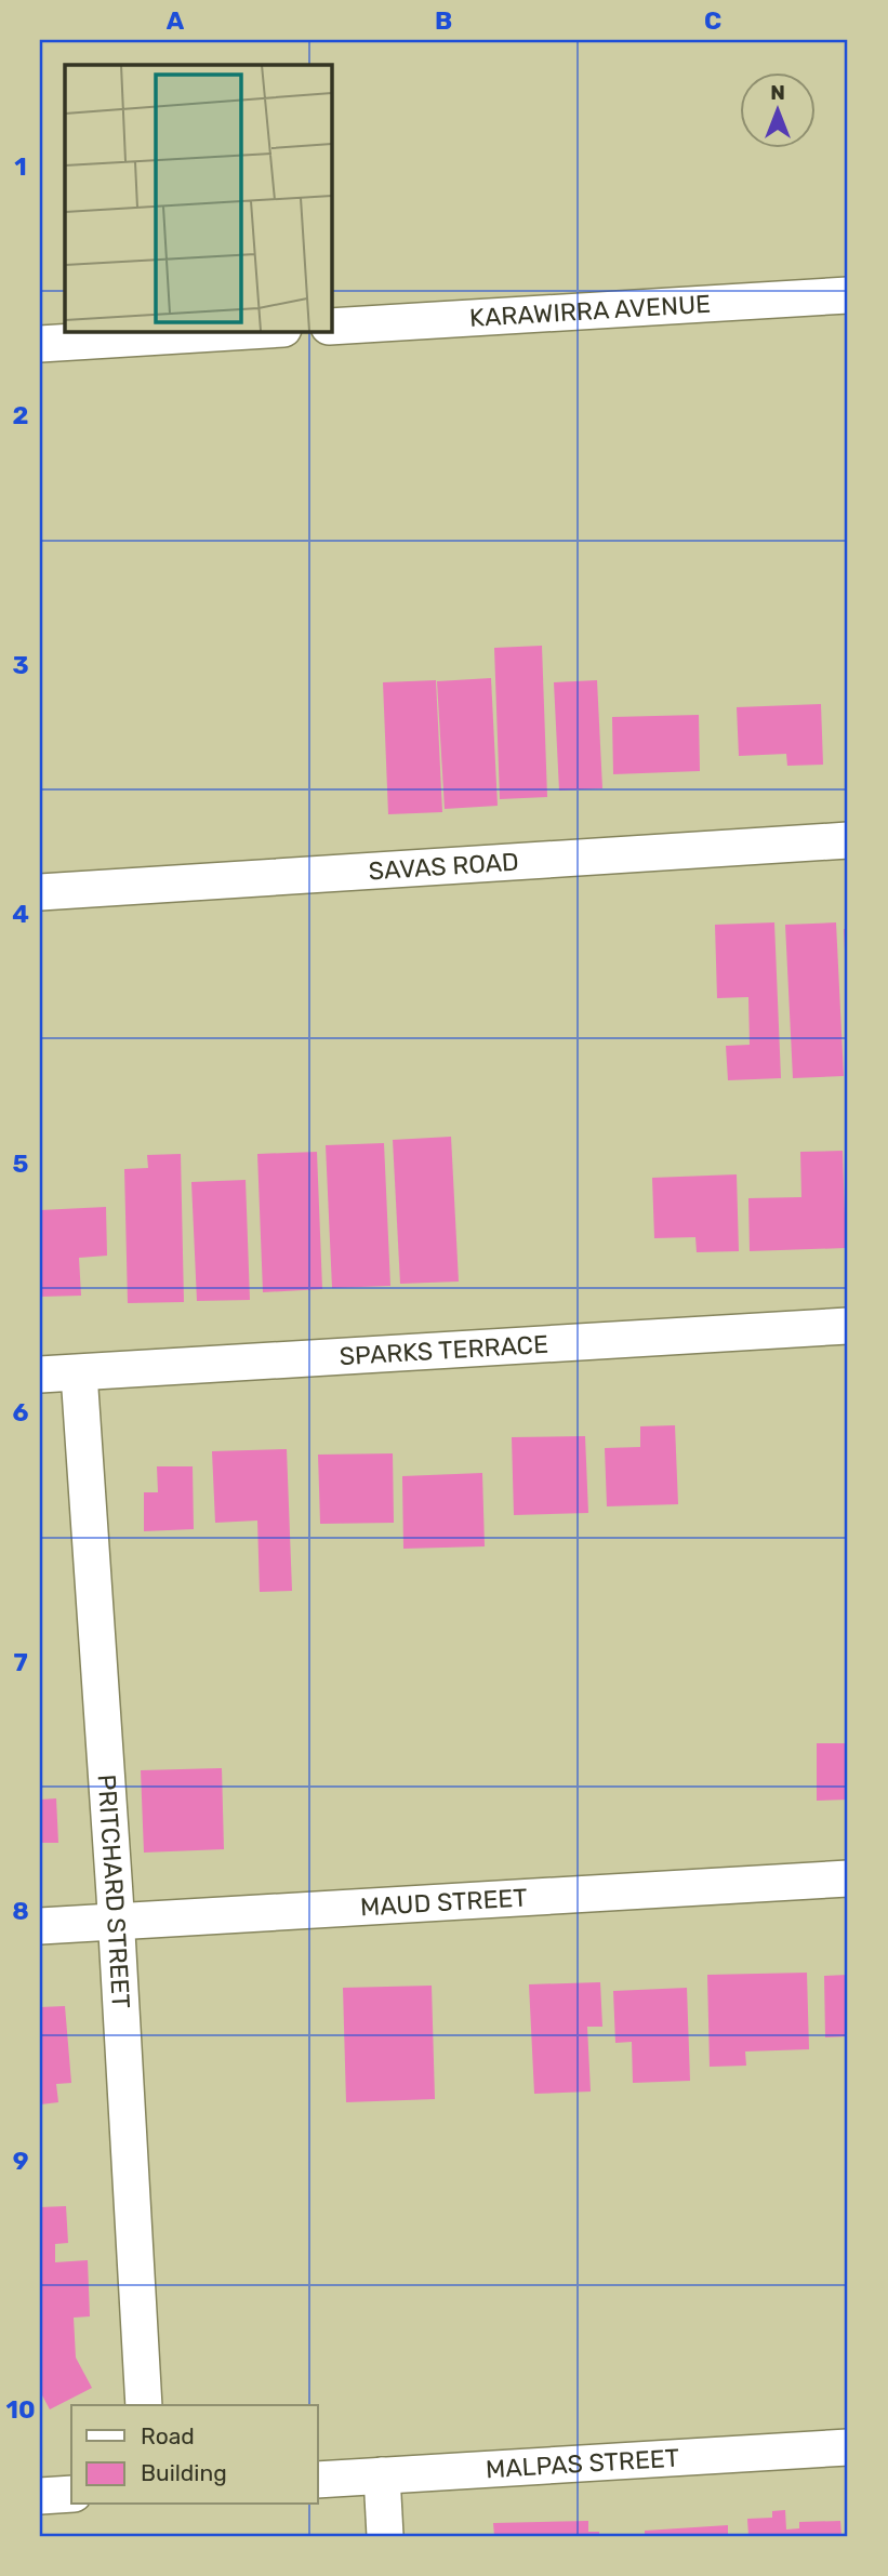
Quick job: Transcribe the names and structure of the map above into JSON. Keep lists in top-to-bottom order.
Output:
{
  "streets": {
    "street": [
      "KARAWIRRA AVENUE",
      "SAVAS ROAD",
      "SPARKS TERRACE",
      "PRITCHARD STREET",
      "MAUD STREET",
      "MALPAS STREET"
    ]
  },
  "crossings": [
    ["SPARKS TERRACE", "PRITCHARD STREET"],
    ["PRITCHARD STREET", "MAUD STREET"]
  ],
  "legend": ["Road", "Building"],
  "north": "top",
  "grid": {
    "columns": ["A", "B", "C"],
    "rows": [
      "1",
      "2",
      "3",
      "4",
      "5",
      "6",
      "7",
      "8",
      "9",
      "10"
    ]
  }
}
